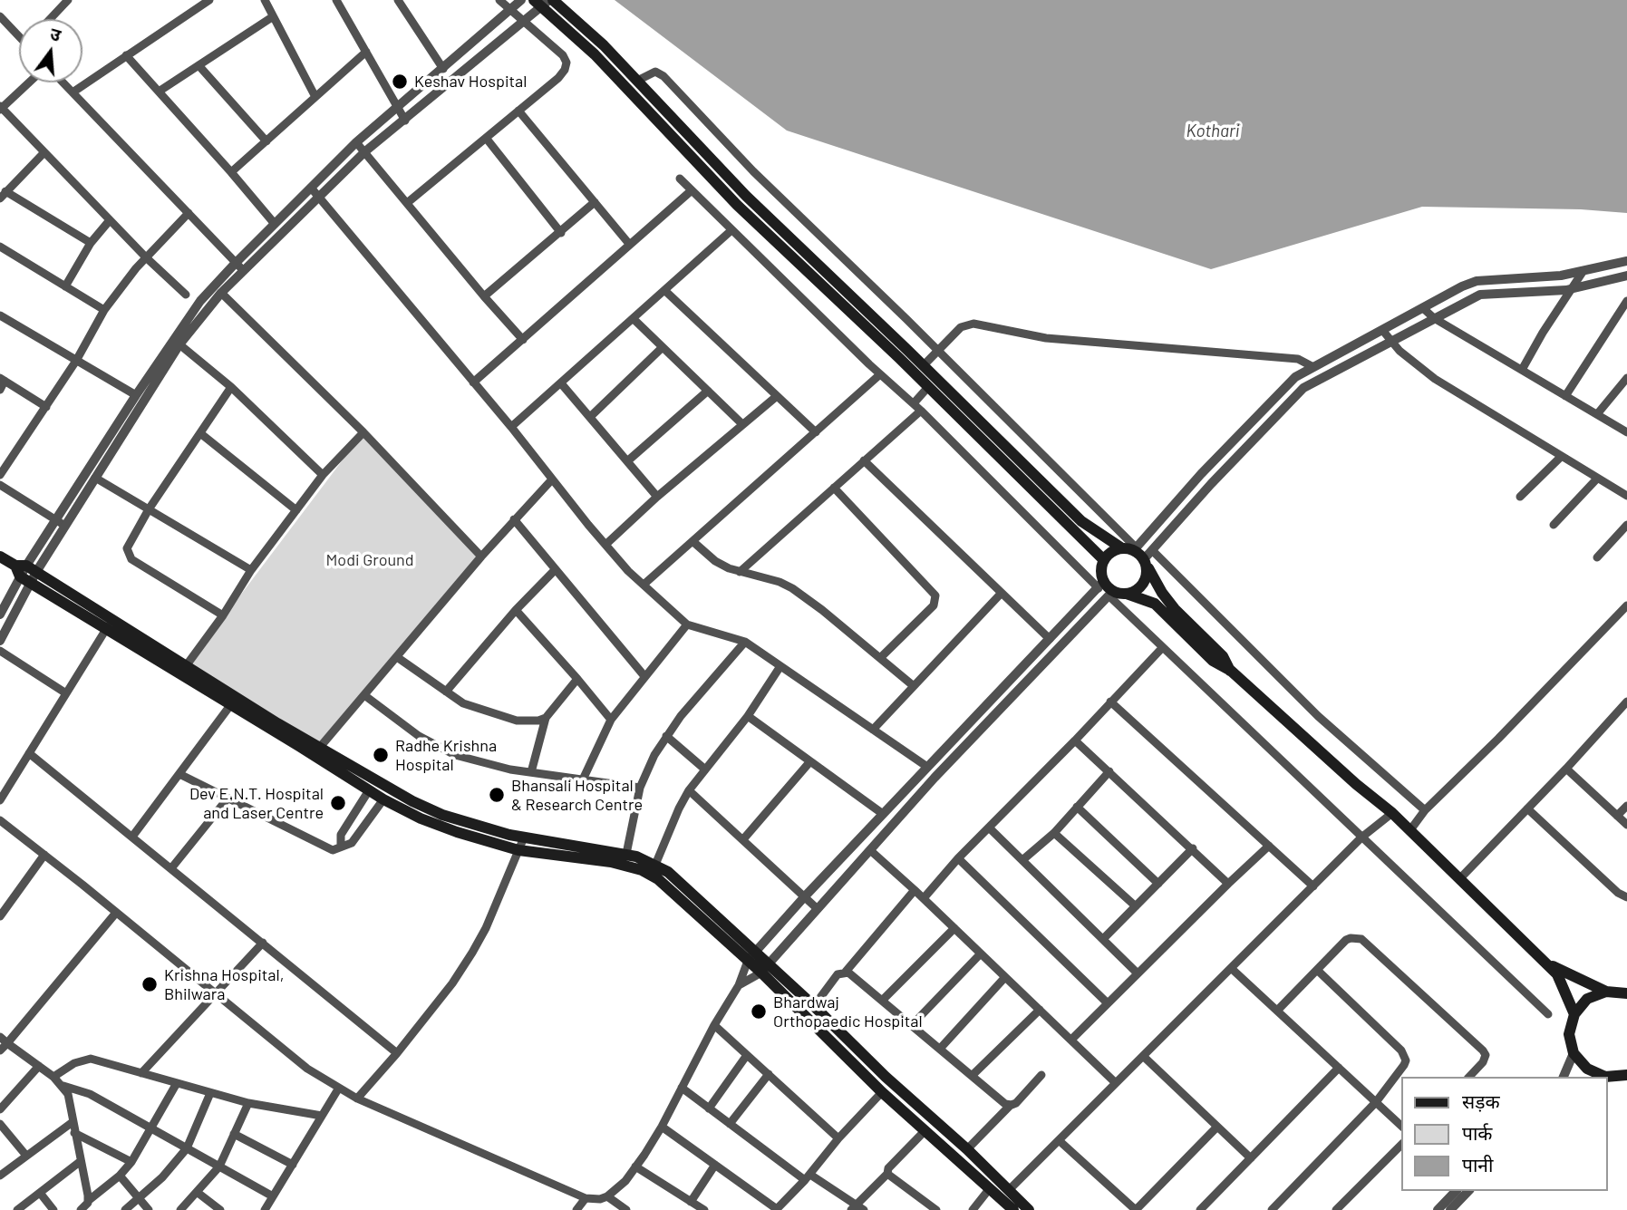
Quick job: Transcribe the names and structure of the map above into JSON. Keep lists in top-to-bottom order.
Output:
{
  "water": ["Kothari"],
  "parks": ["Modi Ground"],
  "places": [
    "Keshav Hospital",
    "Radhe Krishna Hospital",
    "Bhansali Hospital & Research Centre",
    "Dev E.N.T. Hospital and Laser Centre",
    "Krishna Hospital, Bhilwara",
    "Bhardwaj Orthopaedic Hospital"
  ],
  "legend": ["सड़क", "पार्क", "पानी"],
  "north": "top"
}
